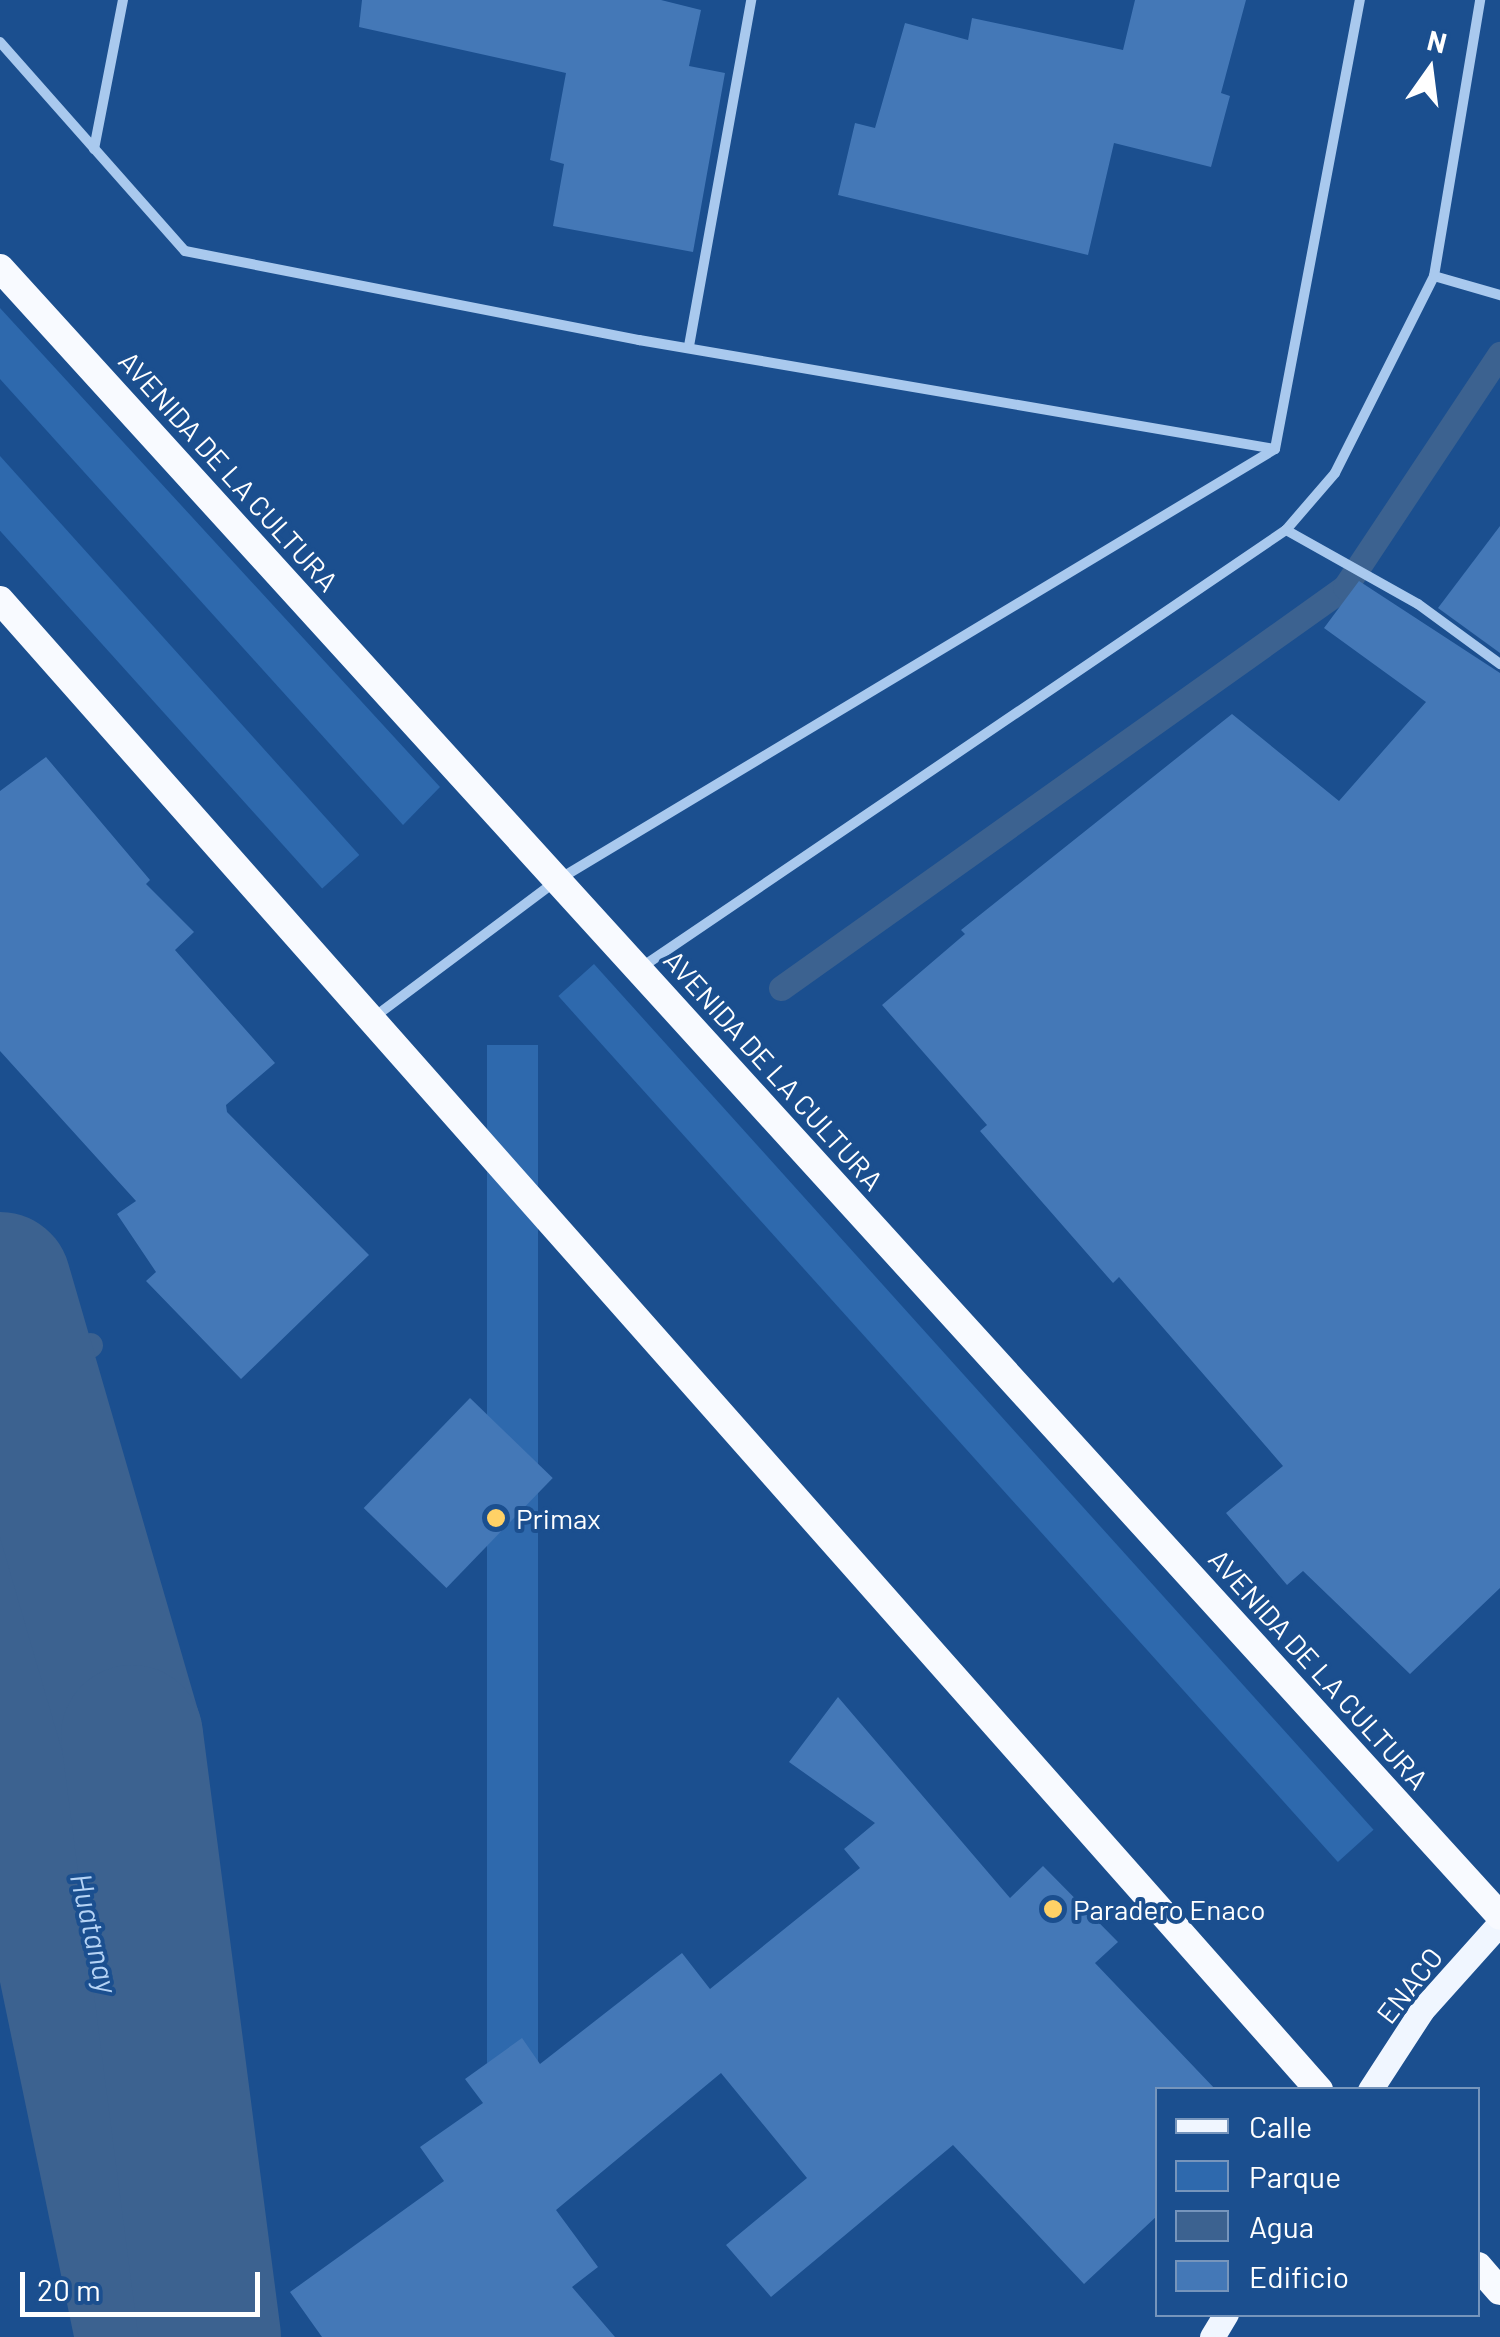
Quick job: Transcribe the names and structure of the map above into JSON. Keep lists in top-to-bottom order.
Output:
{
  "streets": {
    "highway": ["AVENIDA DE LA CULTURA"],
    "main road": ["ENACO"]
  },
  "crossings": [
    ["AVENIDA DE LA CULTURA", "ENACO"]
  ],
  "water": ["Huatanay"],
  "places": ["Primax", "Paradero Enaco"],
  "legend": [
    "Calle",
    "Parque",
    "Agua",
    "Edificio"
  ],
  "scale_bar": "20 m",
  "north": "top"
}
